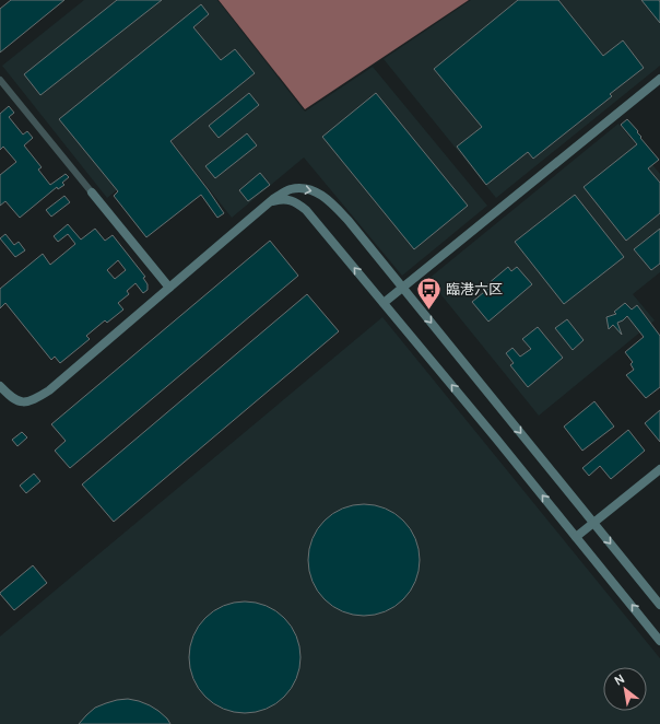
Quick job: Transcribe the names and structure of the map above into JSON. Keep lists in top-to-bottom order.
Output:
{
  "places": {
    "bus stop": ["臨港六区"]
  },
  "north": "top left"
}
